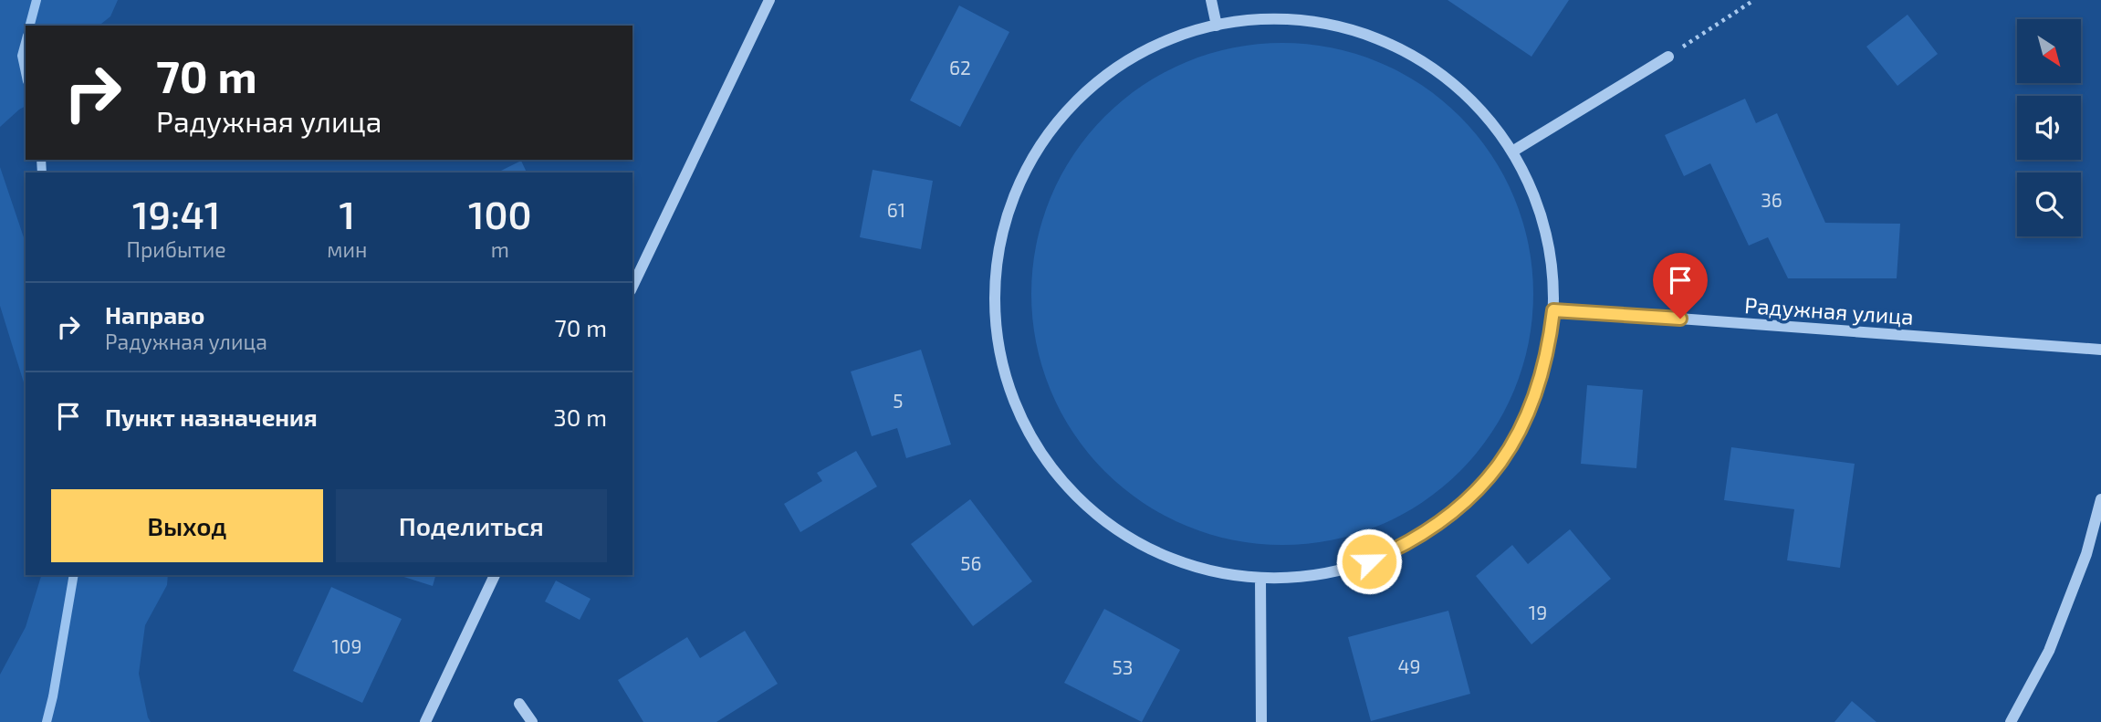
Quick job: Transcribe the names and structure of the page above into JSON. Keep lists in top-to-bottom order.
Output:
{
  "streets": {
    "street": ["Радужная улица"]
  },
  "house_numbers": [
    "62",
    "36",
    "61",
    "5",
    "56",
    "19",
    "109",
    "49",
    "53"
  ],
  "north": "bottom right",
  "page": {
    "turn": ["70 m", "Радужная улица"],
    "eta": [
      "19:41",
      "Прибытие",
      "1",
      "мин",
      "100",
      "m"
    ],
    "list": [
      {
        "name": "Направо",
        "note": "Радужная улица",
        "value": "70 m"
      },
      {
        "name": "Пункт назначения",
        "value": "30 m"
      }
    ],
    "buttons": ["Выход", "Поделиться"]
  }
}
